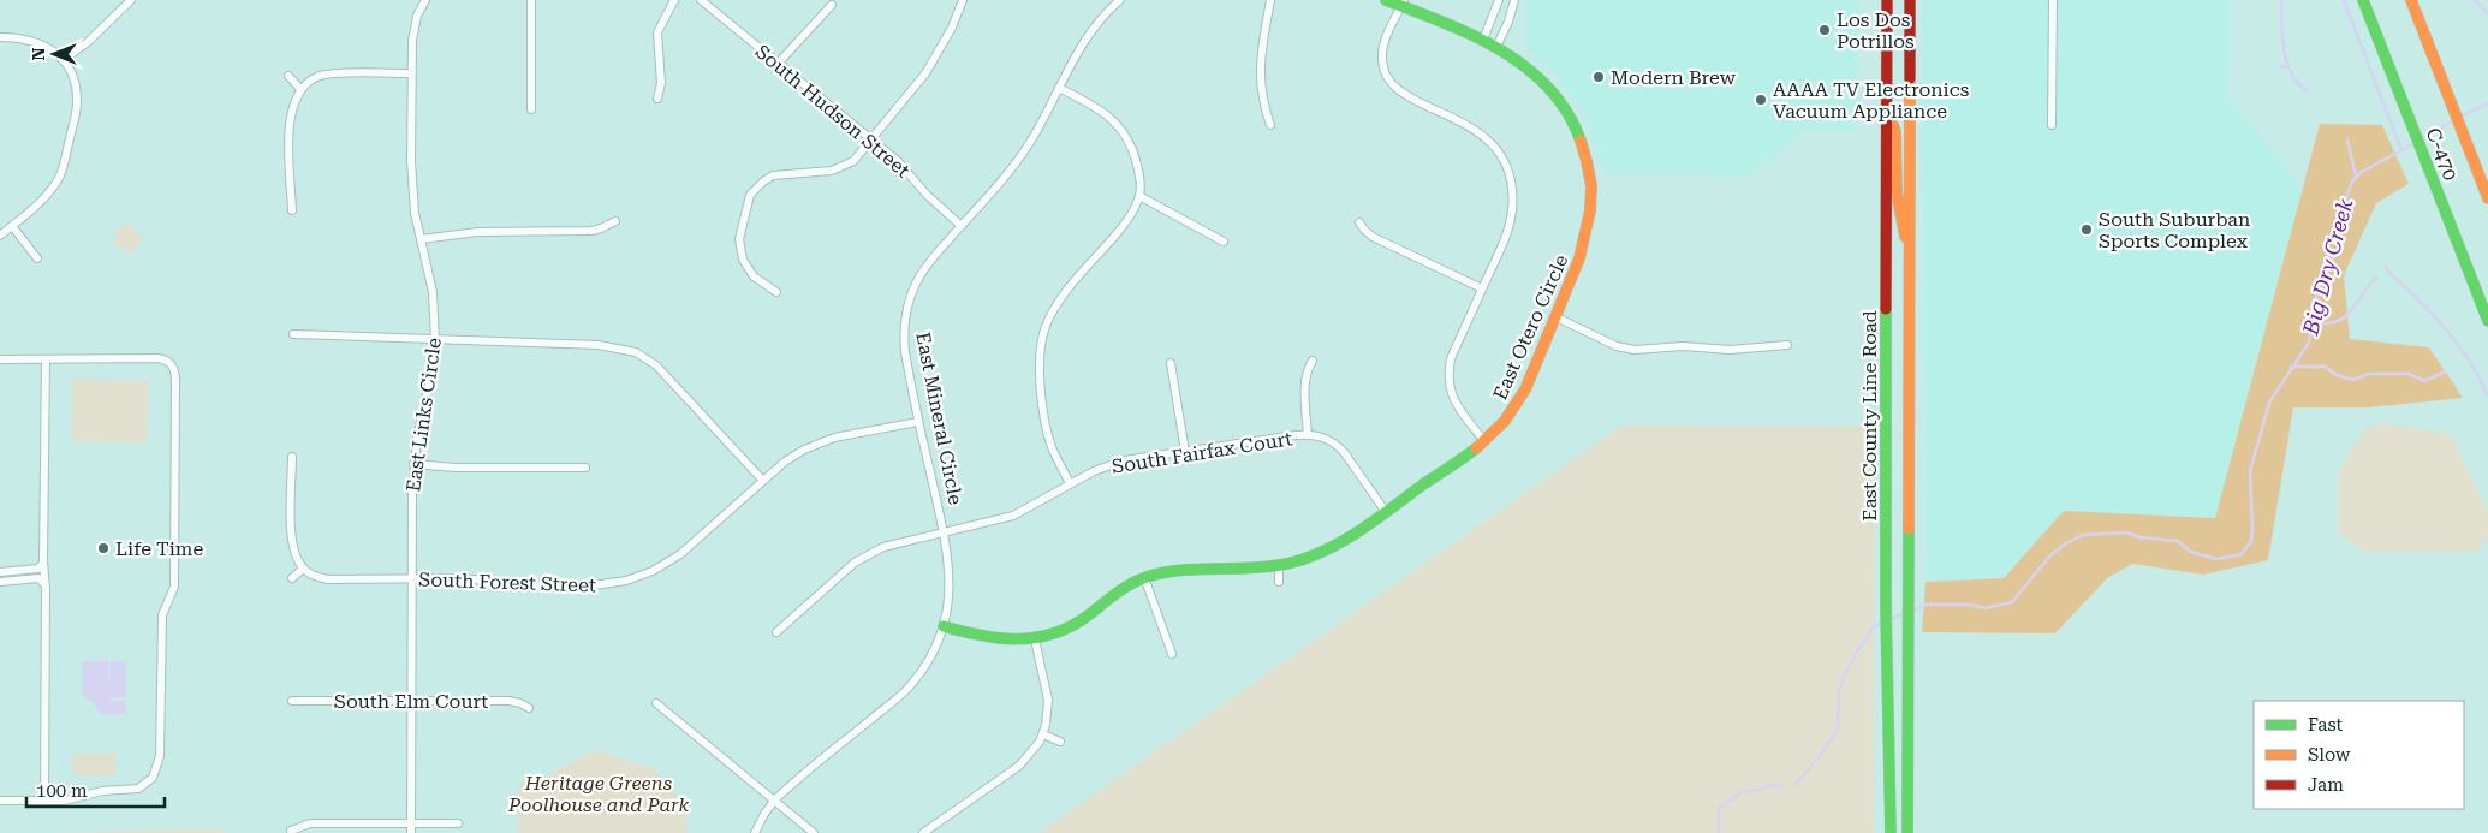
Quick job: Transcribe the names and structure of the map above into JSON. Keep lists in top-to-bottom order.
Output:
{
  "streets": {
    "main road": ["C-470", "East Otero Circle", "East County Line Road"],
    "street": [
      "South Hudson Street",
      "East Links Circle",
      "East Mineral Circle",
      "South Fairfax Court",
      "South Forest Street",
      "South Elm Court"
    ]
  },
  "crossings": [
    ["South Hudson Street", "East Mineral Circle"],
    ["East Otero Circle", "East Mineral Circle"],
    ["East Otero Circle", "South Fairfax Court"],
    ["East Links Circle", "South Forest Street"],
    ["East Links Circle", "South Elm Court"],
    ["East Mineral Circle", "South Fairfax Court"],
    ["East Mineral Circle", "South Forest Street"]
  ],
  "water": ["Big Dry Creek"],
  "parks": ["Heritage Greens Poolhouse and Park"],
  "places": [
    "Los Dos Potrillos",
    "Modern Brew",
    "AAAA TV Electronics Vacuum Appliance",
    "South Suburban Sports Complex",
    "Life Time"
  ],
  "legend": ["Fast", "Slow", "Jam"],
  "scale_bar": "100 m",
  "north": "left"
}
